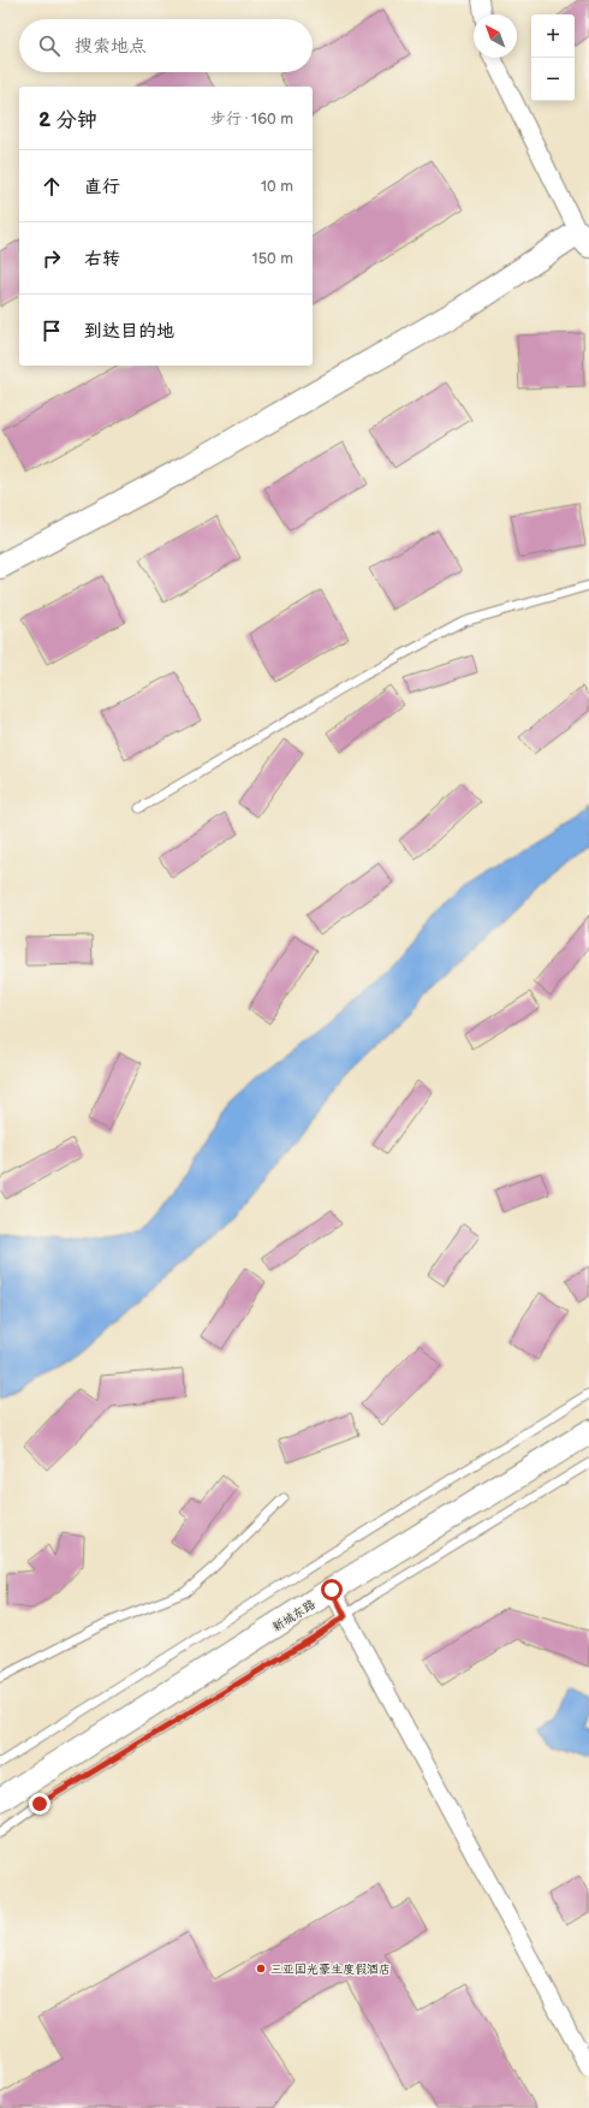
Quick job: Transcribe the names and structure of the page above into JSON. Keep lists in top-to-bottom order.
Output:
{
  "streets": {
    "main road": ["新城东路"]
  },
  "places": ["三亚国光豪生度假酒店"],
  "north": "top left",
  "page": {
    "map_buttons": ["+", "−"],
    "search": "搜索地点",
    "heading": ["2 分钟", "步行 · 160 m"],
    "list": [
      ["直行", "10 m"],
      ["右转", "150 m"],
      "到达目的地"
    ]
  }
}
